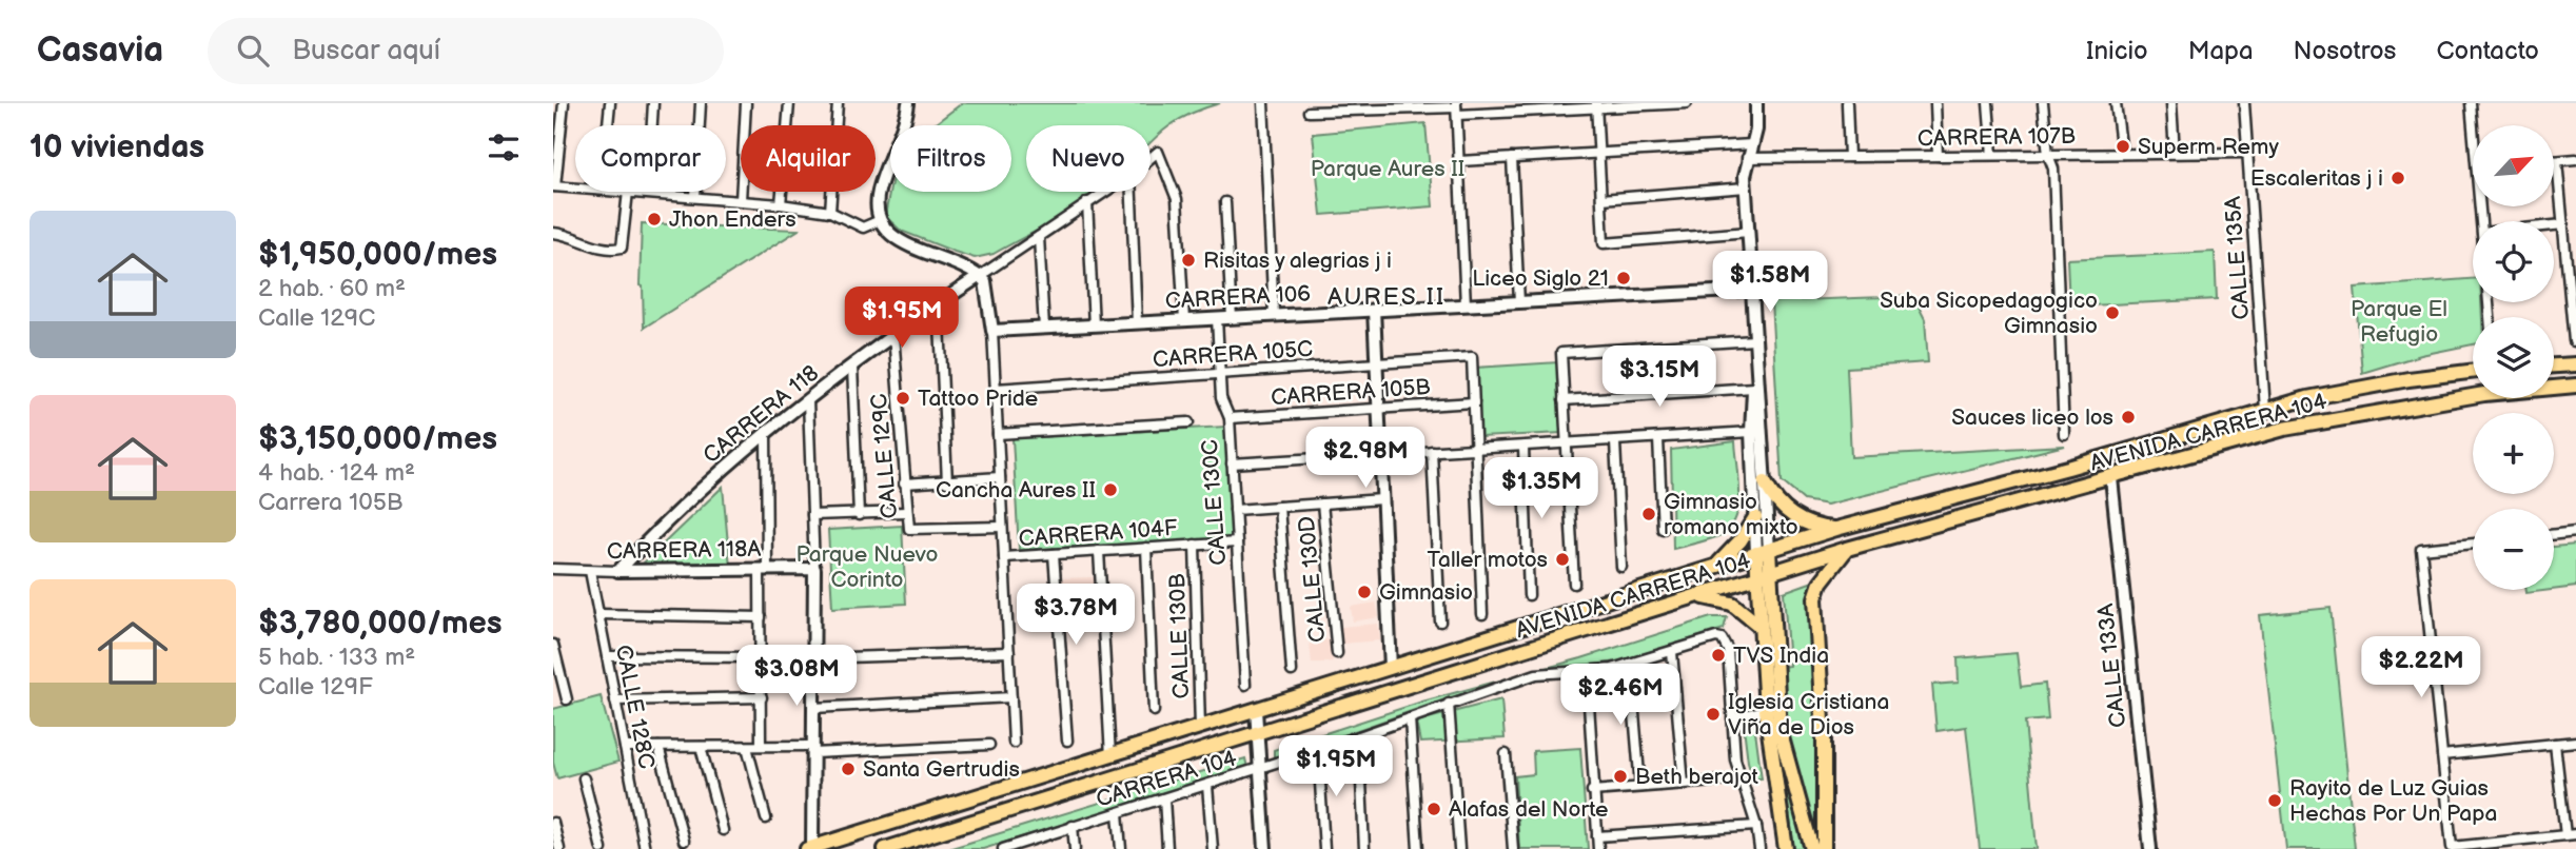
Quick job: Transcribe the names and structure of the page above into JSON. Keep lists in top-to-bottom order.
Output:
{
  "streets": {
    "main road": ["AVENIDA CARRERA 104"],
    "street": [
      "CARRERA 107B",
      "CALLE 135A",
      "CARRERA 106",
      "CARRERA 105C",
      "CARRERA 105B",
      "CARRERA 118",
      "CALLE 129C",
      "CALLE 130C",
      "CARRERA 104F",
      "CARRERA 118A",
      "CALLE 130D",
      "CALLE 130B",
      "CALLE 133A",
      "CALLE 128C",
      "CARRERA 104"
    ]
  },
  "crossings": [
    ["CARRERA 107B", "CALLE 135A"],
    ["CALLE 135A", "AVENIDA CARRERA 104"],
    ["CARRERA 106", "CARRERA 118"],
    ["CARRERA 106", "CALLE 130C"],
    ["CARRERA 105C", "CARRERA 105B"],
    ["CARRERA 105C", "CALLE 130C"],
    ["CARRERA 105B", "CALLE 130C"],
    ["CARRERA 118", "CALLE 129C"],
    ["CARRERA 118", "CARRERA 118A"],
    ["AVENIDA CARRERA 104", "CALLE 130B"],
    ["AVENIDA CARRERA 104", "CALLE 133A"],
    ["CALLE 130C", "CARRERA 104F"],
    ["CARRERA 104F", "CALLE 130B"],
    ["CARRERA 118A", "CALLE 128C"]
  ],
  "districts": ["AURES II"],
  "parks": ["Parque Aures II", "Parque El Refugio", "Parque Nuevo Corinto"],
  "places": [
    "Superm Remy",
    "Escaleritas j i",
    "Jhon Enders",
    "Risitas y alegrias j i",
    "Liceo Siglo 21",
    "Suba Sicopedagogico Gimnasio",
    "Tattoo Pride",
    "Sauces liceo los",
    "Cancha Aures II",
    "Gimnasio romano mixto",
    "Taller motos",
    "Gimnasio",
    "TVS India",
    "Iglesia Cristiana Viña de Dios",
    "Santa Gertrudis",
    "Beth berajot",
    "Rayito de Luz Guias Hechas Por Un Papa",
    "Alafas del Norte"
  ],
  "north": "top right",
  "page": {
    "header": "Casavia",
    "search": "Buscar aquí",
    "nav": [
      "Inicio",
      "Mapa",
      "Nosotros",
      "Contacto"
    ],
    "heading": "10 viviendas",
    "map_buttons": ["+", "−"],
    "chip": [
      "Comprar",
      "Alquilar",
      "Filtros",
      "Nuevo"
    ],
    "list": [
      {
        "name": "$1,950,000/mes",
        "note": "2 hab. · 60 m² · Calle 129C"
      },
      {
        "name": "$3,150,000/mes",
        "note": "4 hab. · 124 m² · Carrera 105B"
      },
      {
        "name": "$3,780,000/mes",
        "note": "5 hab. · 133 m² · Calle 129F"
      }
    ],
    "price": [
      "$1.58M",
      "$1.95M",
      "$3.15M",
      "$2.98M",
      "$1.35M",
      "$3.78M",
      "$2.22M",
      "$3.08M",
      "$2.46M",
      "$1.95M"
    ]
  }
}
